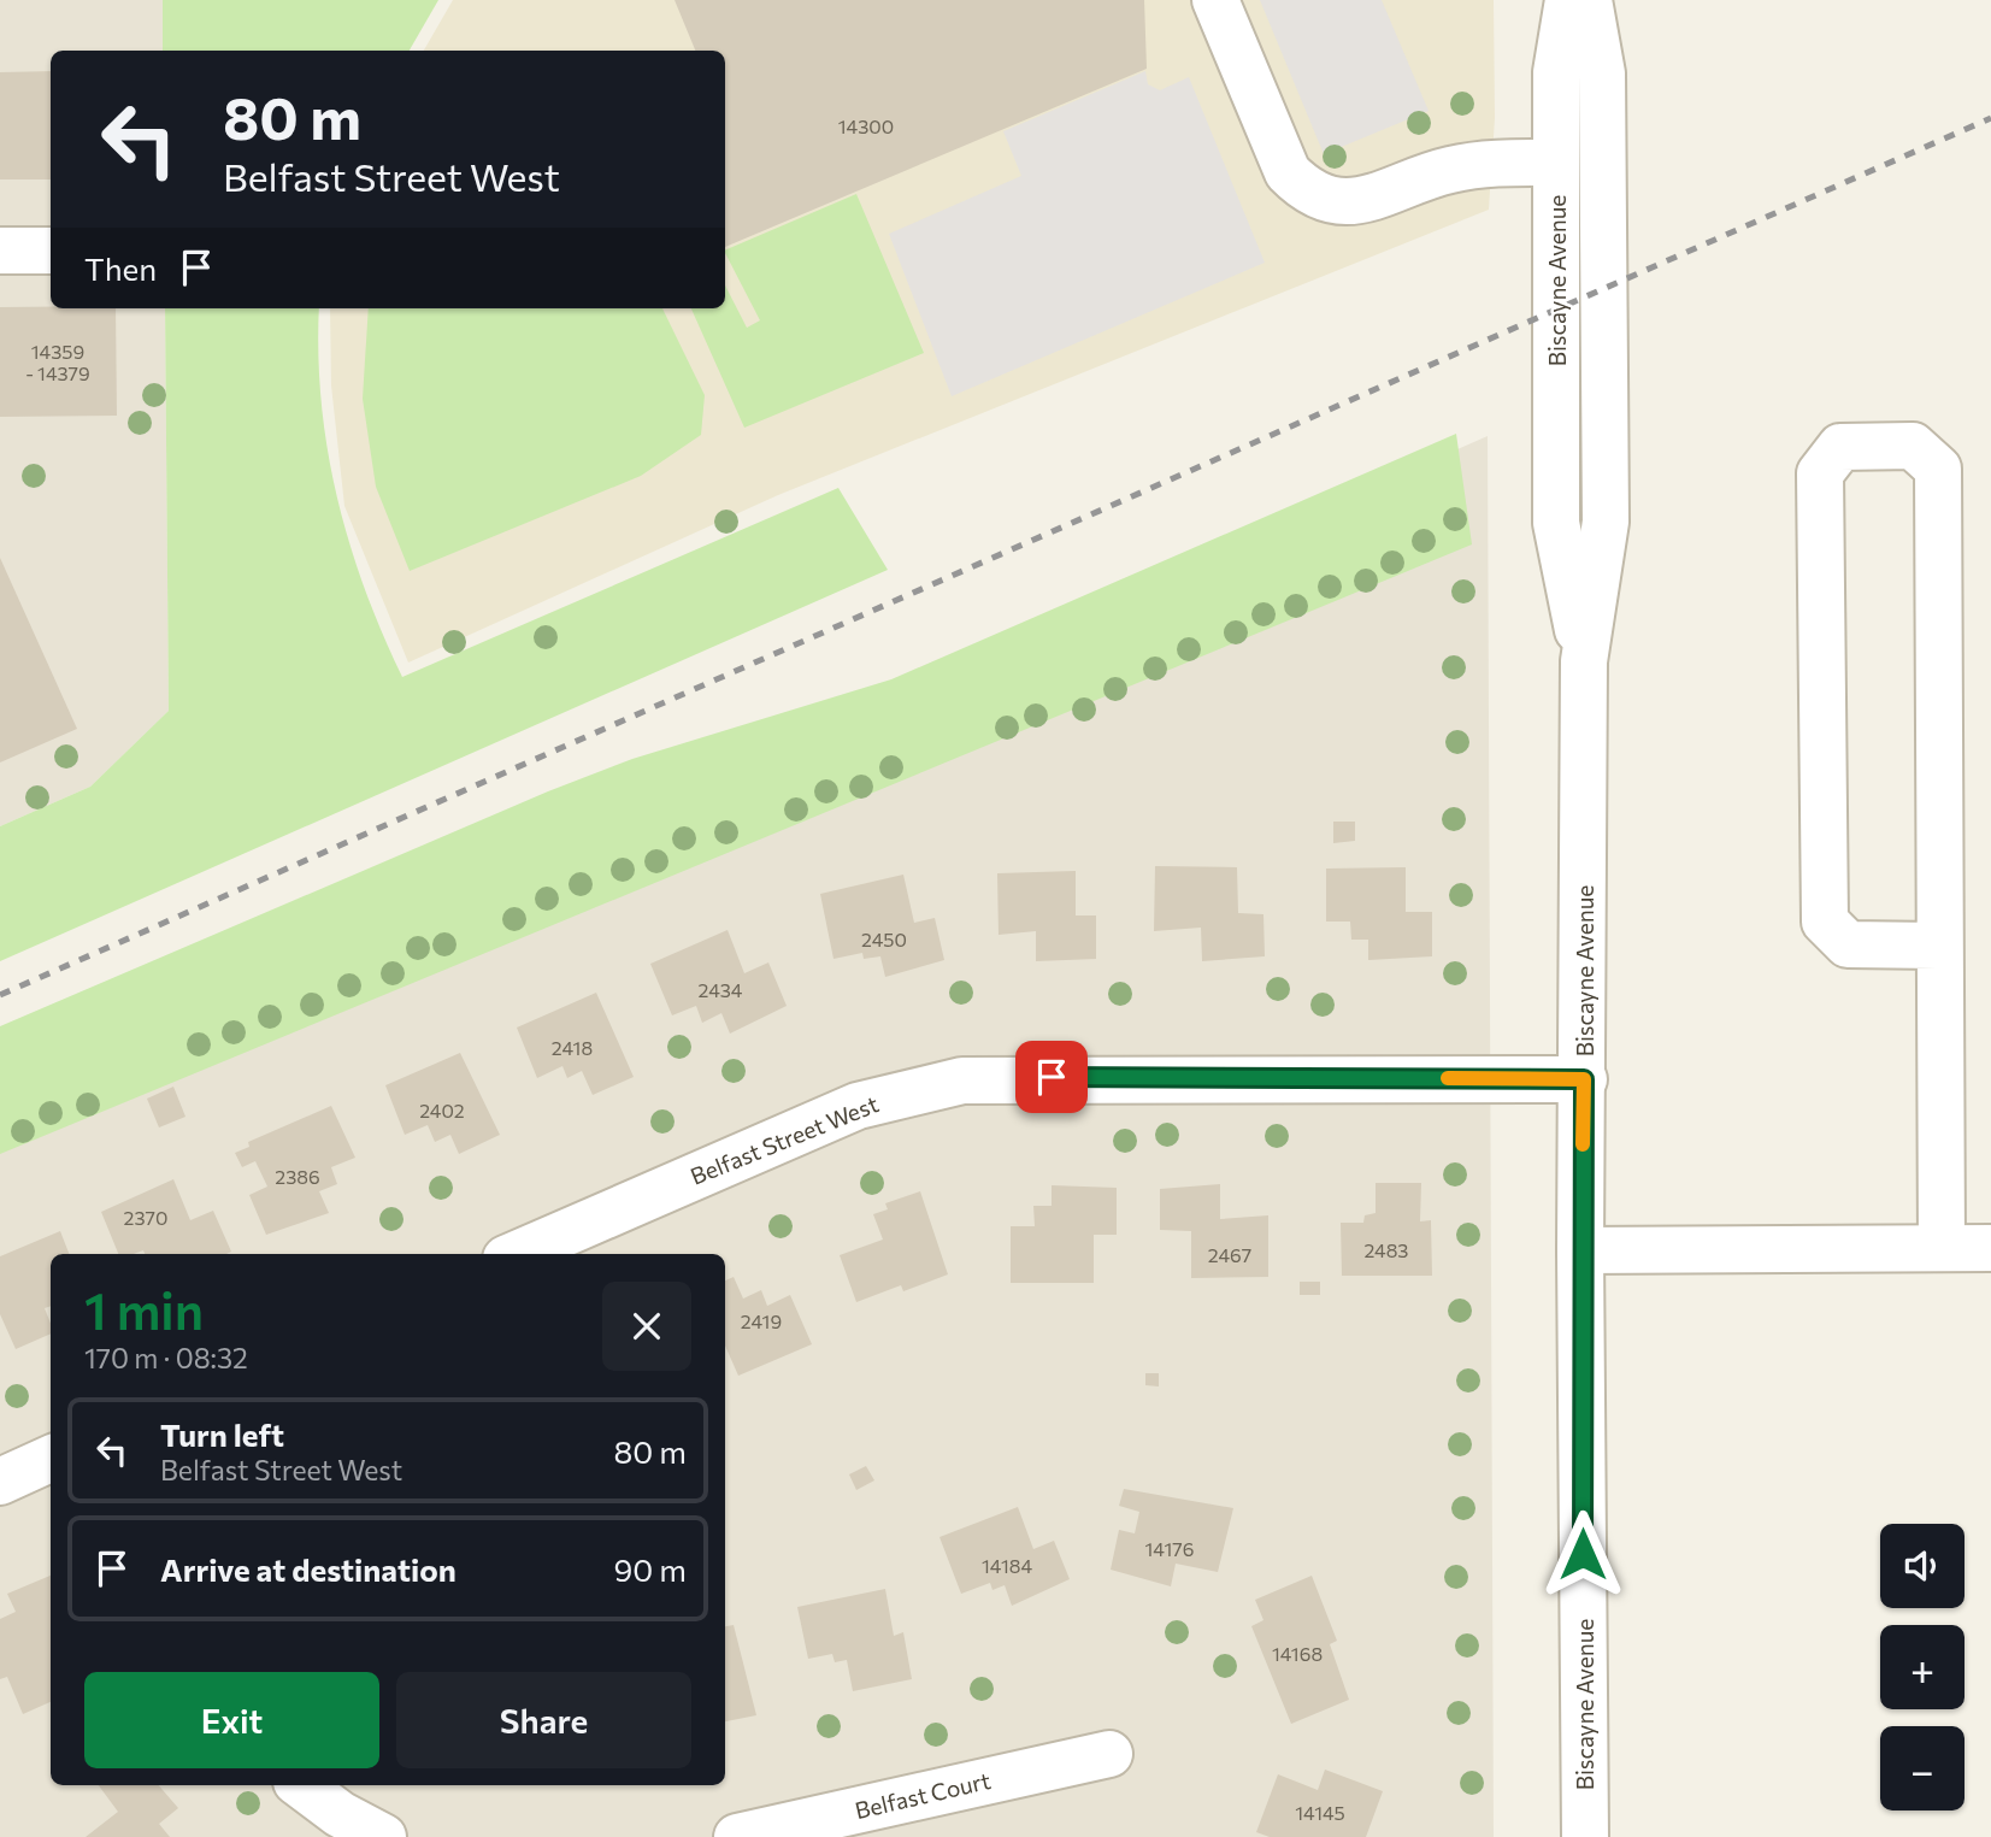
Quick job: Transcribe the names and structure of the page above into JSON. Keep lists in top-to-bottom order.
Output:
{
  "streets": {
    "street": ["Biscayne Avenue", "Belfast Street West", "Belfast Court"]
  },
  "crossings": [
    ["Biscayne Avenue", "Belfast Street West"]
  ],
  "house_numbers": [
    "14300",
    "14359 - 14379",
    "2450",
    "2434",
    "2418",
    "2402",
    "2386",
    "2370",
    "2483",
    "2467",
    "2419",
    "14176",
    "14184",
    "14168",
    "14145"
  ],
  "page": {
    "turn": ["80 m", "Belfast Street West"],
    "then": "Then",
    "heading": ["1 min", "170 m · 08:32"],
    "list": [
      {
        "name": "Turn left",
        "note": "Belfast Street West",
        "value": "80 m"
      },
      {
        "name": "Arrive at destination",
        "value": "90 m"
      }
    ],
    "map_buttons": ["+", "−"],
    "buttons": ["Exit", "Share"]
  }
}
